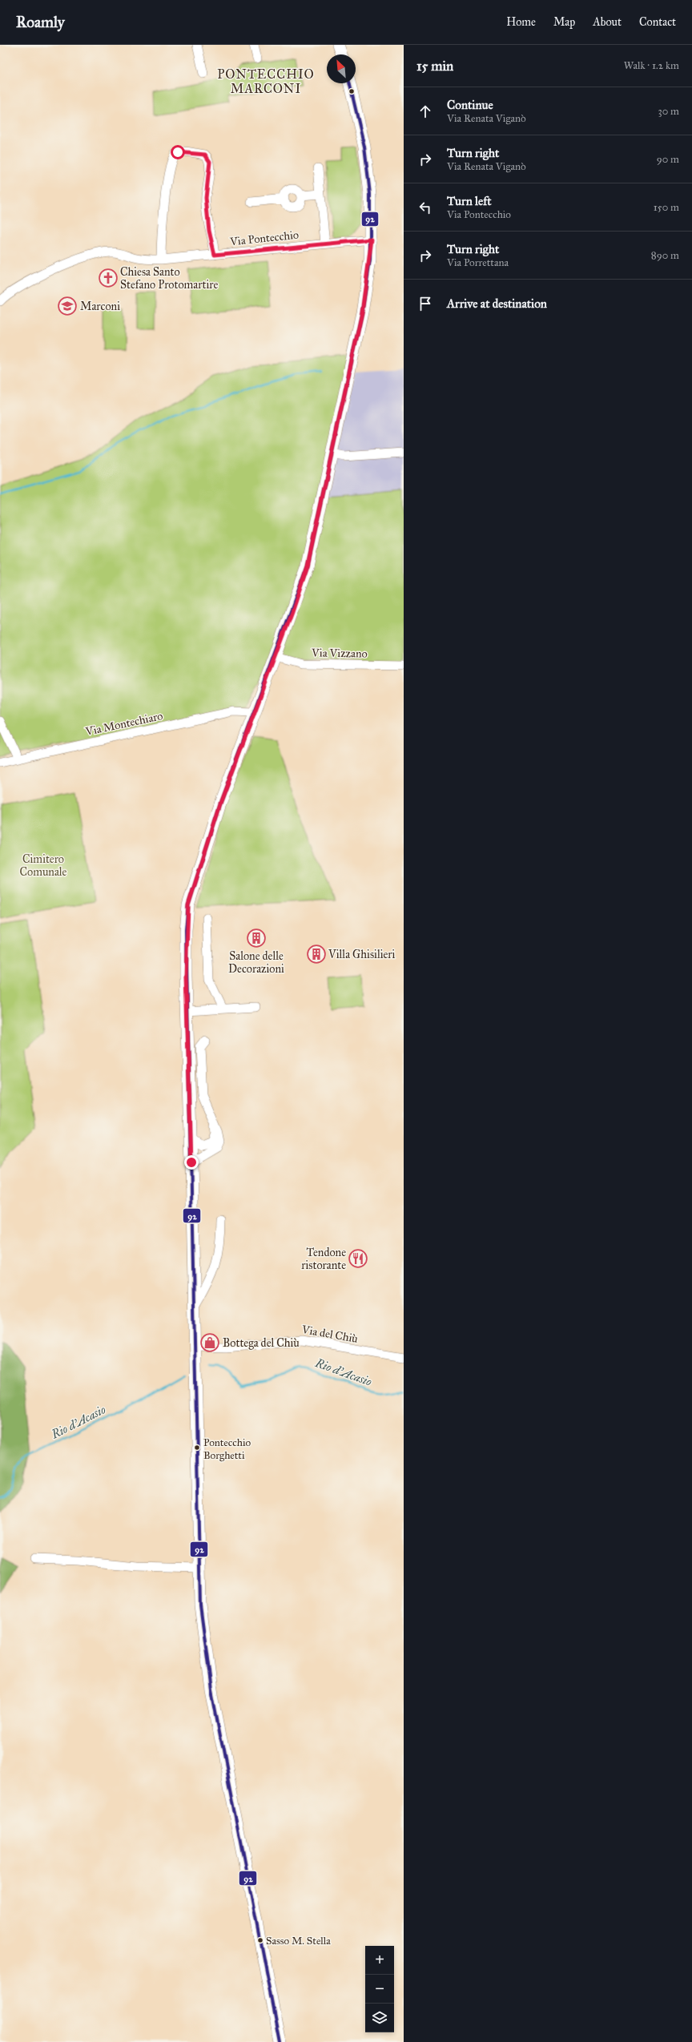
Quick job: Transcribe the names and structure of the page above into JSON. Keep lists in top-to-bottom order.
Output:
{
  "streets": {
    "street": [
      "Via Pontecchio",
      "Via Vizzano",
      "Via Montechiaro",
      "Via del Chiù"
    ]
  },
  "districts": ["PONTECCHIO MARCONI"],
  "water": ["Rio d'Acasio"],
  "parks": ["Cimitero Comunale"],
  "places": {
    "church": ["Chiesa Santo Stefano Protomartire"],
    "school or university": ["Marconi"],
    "building": ["Salone delle Decorazioni", "Villa Ghisilieri"],
    "restaurant": ["Tendone ristorante"],
    "shop": ["Bottega del Chiù"],
    "other": ["Pontecchio Borghetti", "Sasso M. Stella"]
  },
  "lines": ["transit line 92"],
  "north": "top left",
  "page": {
    "header": "Roamly",
    "nav": [
      "Home",
      "Map",
      "About",
      "Contact"
    ],
    "heading": ["15 min", "Walk · 1.2 km"],
    "list": [
      ["Continue", "Via Renata Viganò", "30 m"],
      ["Turn right", "Via Renata Viganò", "90 m"],
      ["Turn left", "Via Pontecchio", "150 m"],
      ["Turn right", "Via Porrettana", "890 m"],
      "Arrive at destination"
    ],
    "map_buttons": ["+", "−"]
  }
}
